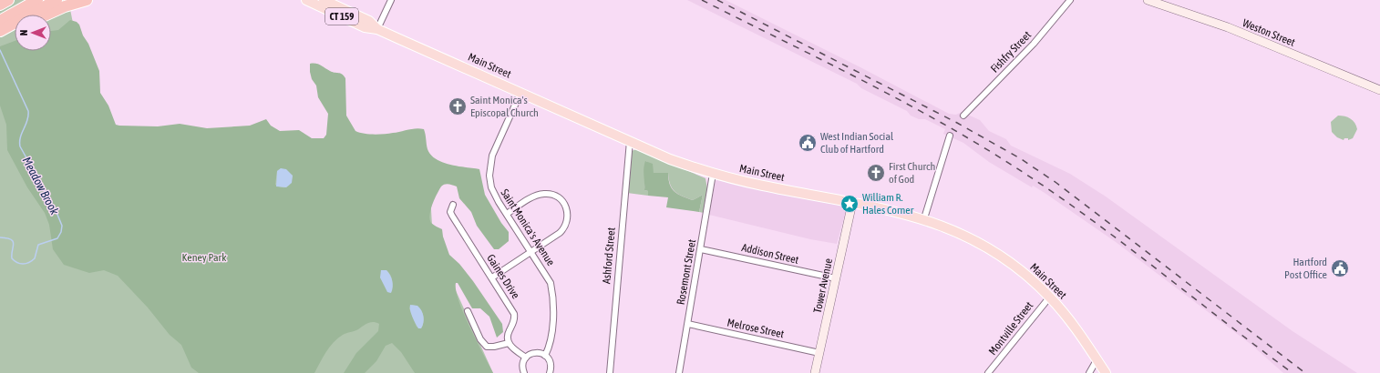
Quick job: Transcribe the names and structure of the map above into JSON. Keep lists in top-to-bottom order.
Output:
{
  "streets": {
    "main road": ["CT 159", "Main Street"],
    "street": [
      "Weston Street",
      "Fishfry Street",
      "Saint Monica's Avenue",
      "Addison Street",
      "Ashford Street",
      "Rosemont Street",
      "Gaines Drive",
      "Tower Avenue",
      "Melrose Street",
      "Montville Street"
    ]
  },
  "crossings": [
    ["CT 159", "Main Street"],
    ["Main Street", "Saint Monica's Avenue"],
    ["Main Street", "Ashford Street"],
    ["Main Street", "Rosemont Street"],
    ["Main Street", "Tower Avenue"],
    ["Main Street", "Montville Street"],
    ["Addison Street", "Rosemont Street"],
    ["Addison Street", "Tower Avenue"],
    ["Rosemont Street", "Melrose Street"],
    ["Tower Avenue", "Melrose Street"]
  ],
  "water": ["Meadow Brook"],
  "parks": ["Keney Park"],
  "places": {
    "church": ["Saint Monica's Episcopal Church", "First Church of God"],
    "public building": ["West Indian Social Club of Hartford", "Hartford Post Office"],
    "place": ["William R. Hales Corner"]
  },
  "north": "left"
}
